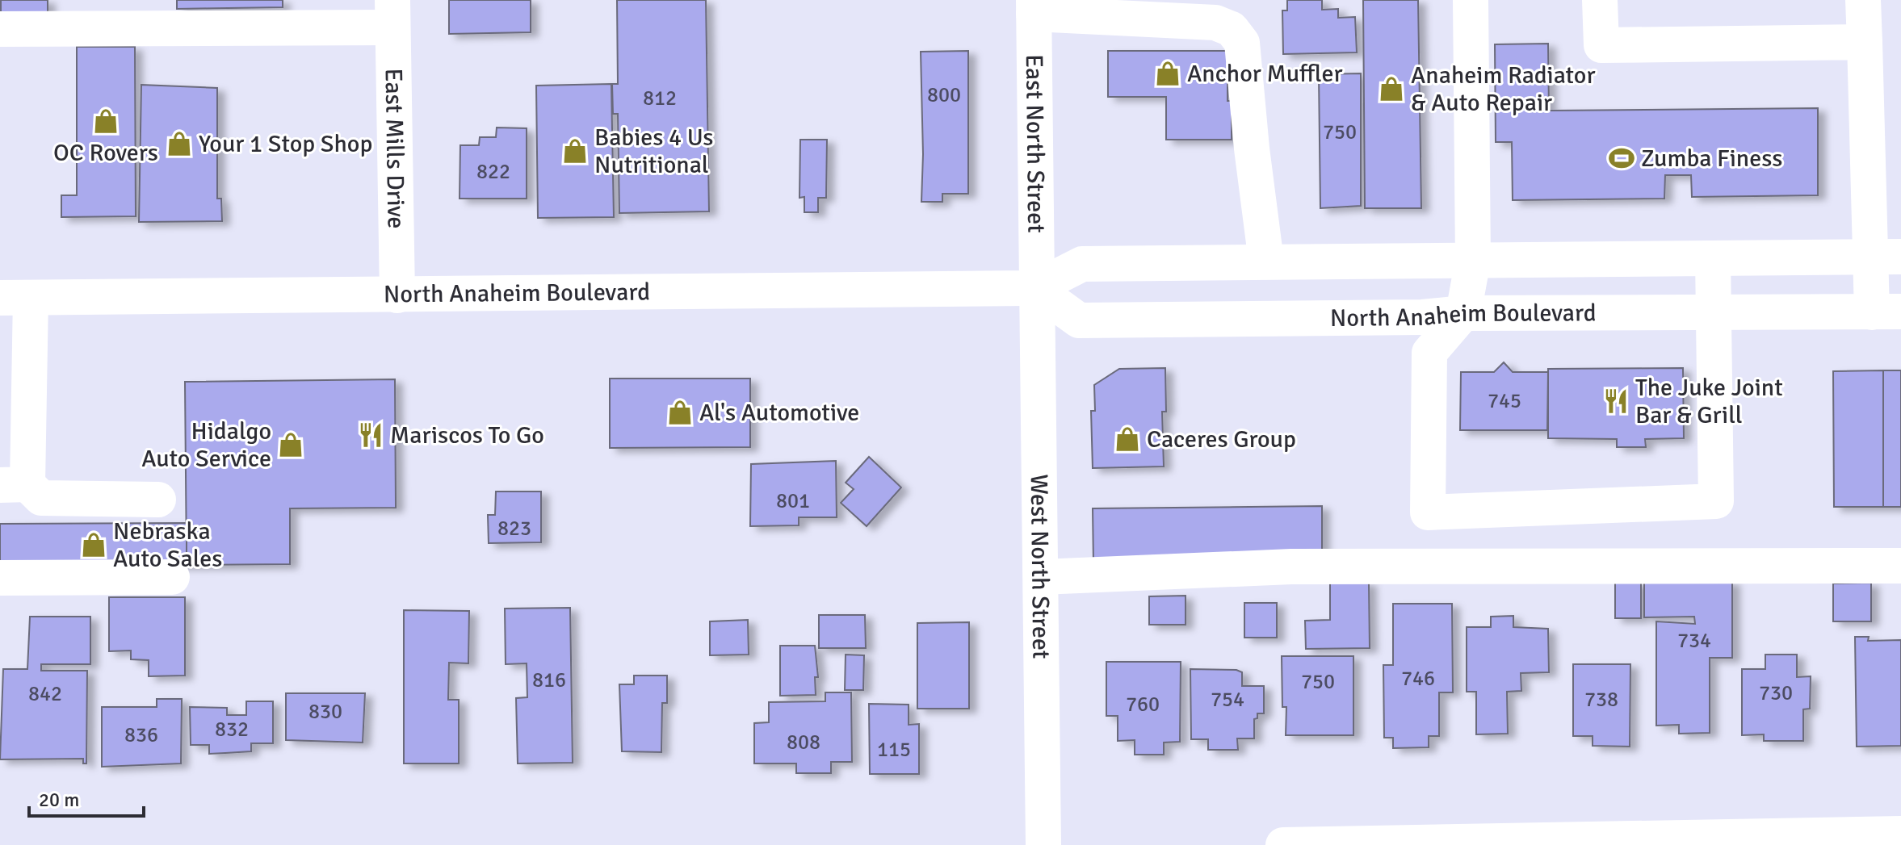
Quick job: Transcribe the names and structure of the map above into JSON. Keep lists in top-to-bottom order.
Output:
{
  "streets": {
    "main road": [
      "East North Street",
      "East Mills Drive",
      "North Anaheim Boulevard",
      "West North Street"
    ]
  },
  "crossings": [
    ["East North Street", "North Anaheim Boulevard"],
    ["East North Street", "West North Street"],
    ["East Mills Drive", "North Anaheim Boulevard"],
    ["North Anaheim Boulevard", "West North Street"]
  ],
  "places": {
    "shop": [
      "Anchor Muffler",
      "Anaheim Radiator & Auto Repair",
      "OC Rovers",
      "Your 1 Stop Shop",
      "Babies 4 Us Nutritional",
      "Al's Automotive",
      "Caceres Group",
      "Hidalgo Auto Service",
      "Nebraska Auto Sales"
    ],
    "sports": ["Zumba Finess"],
    "restaurant": ["The Juke Joint Bar & Grill", "Mariscos To Go"]
  },
  "house_numbers": [
    "800",
    "812",
    "750",
    "822",
    "745",
    "801",
    "823",
    "734",
    "746",
    "816",
    "750",
    "730",
    "842",
    "754",
    "738",
    "760",
    "830",
    "832",
    "836",
    "808",
    "115"
  ],
  "scale_bar": "20 m"
}
